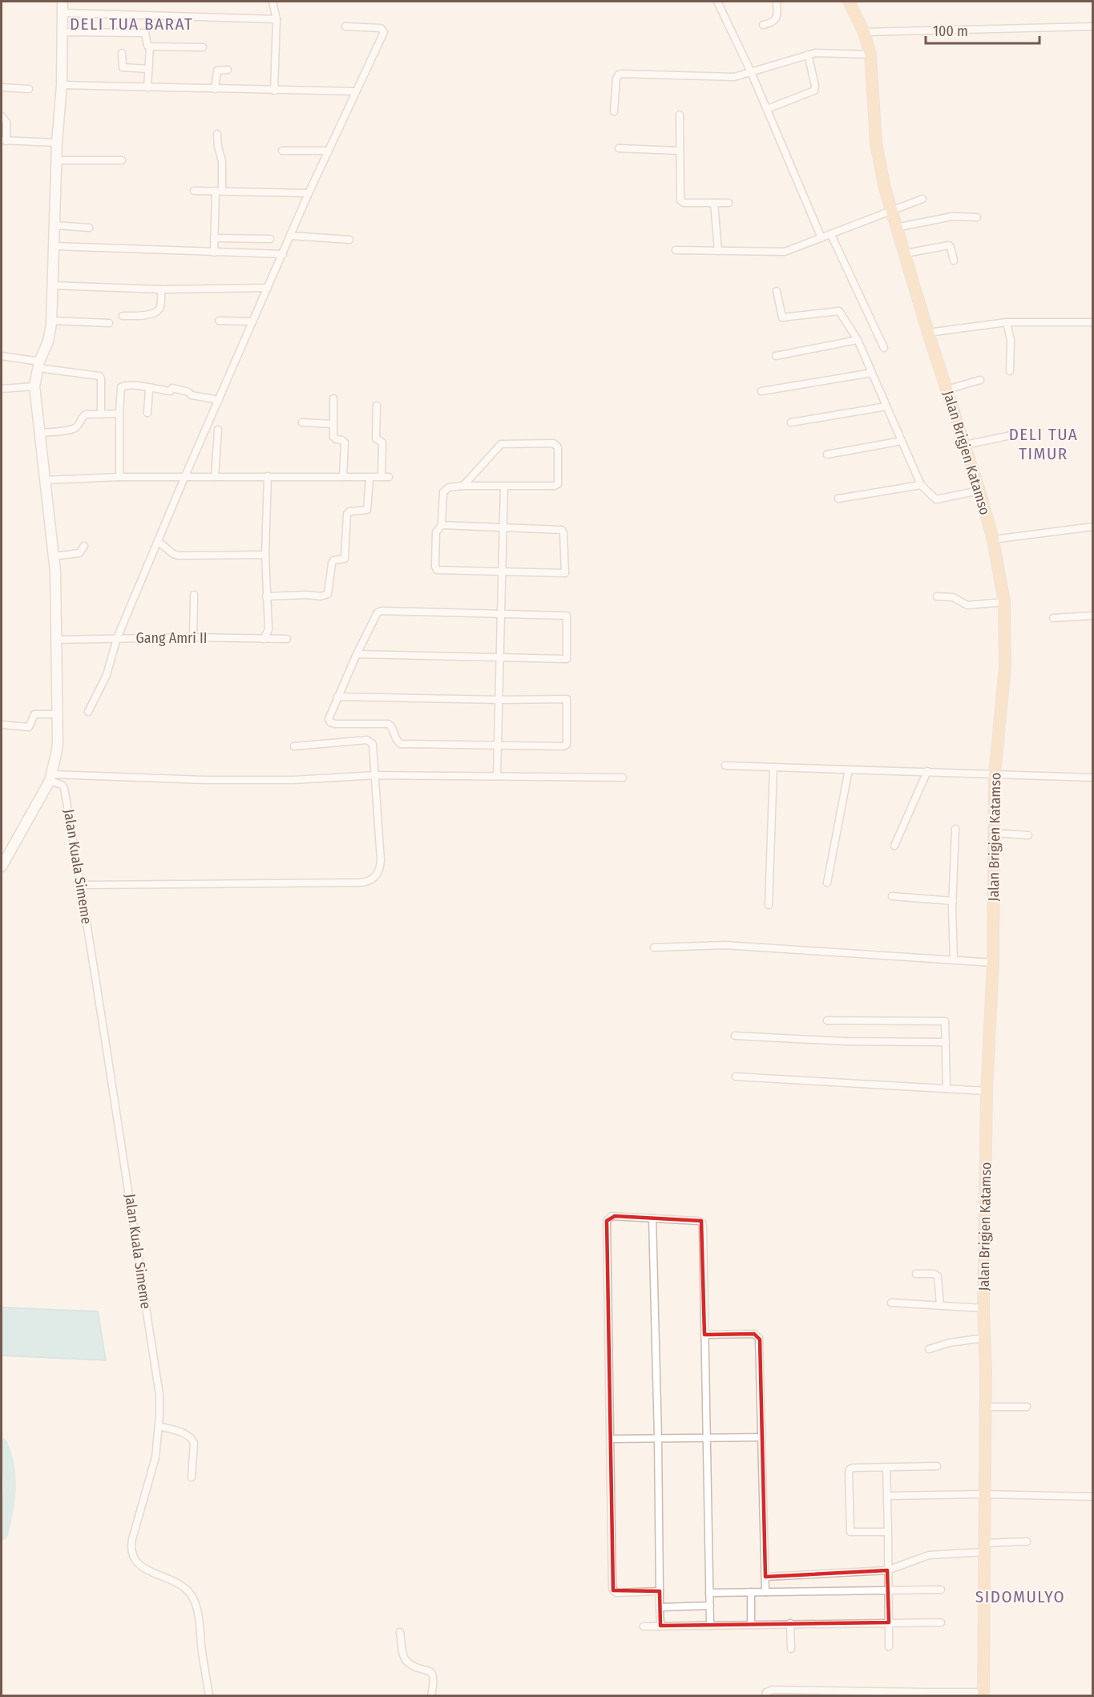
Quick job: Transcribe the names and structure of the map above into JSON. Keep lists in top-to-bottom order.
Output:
{
  "streets": {
    "main road": ["Jalan Brigjen Katamso"],
    "street": ["Gang Amri II", "Jalan Kuala Simeme"]
  },
  "districts": ["DELI TUA BARAT", "DELI TUA TIMUR", "SIDOMULYO"],
  "scale_bar": "100 m"
}
